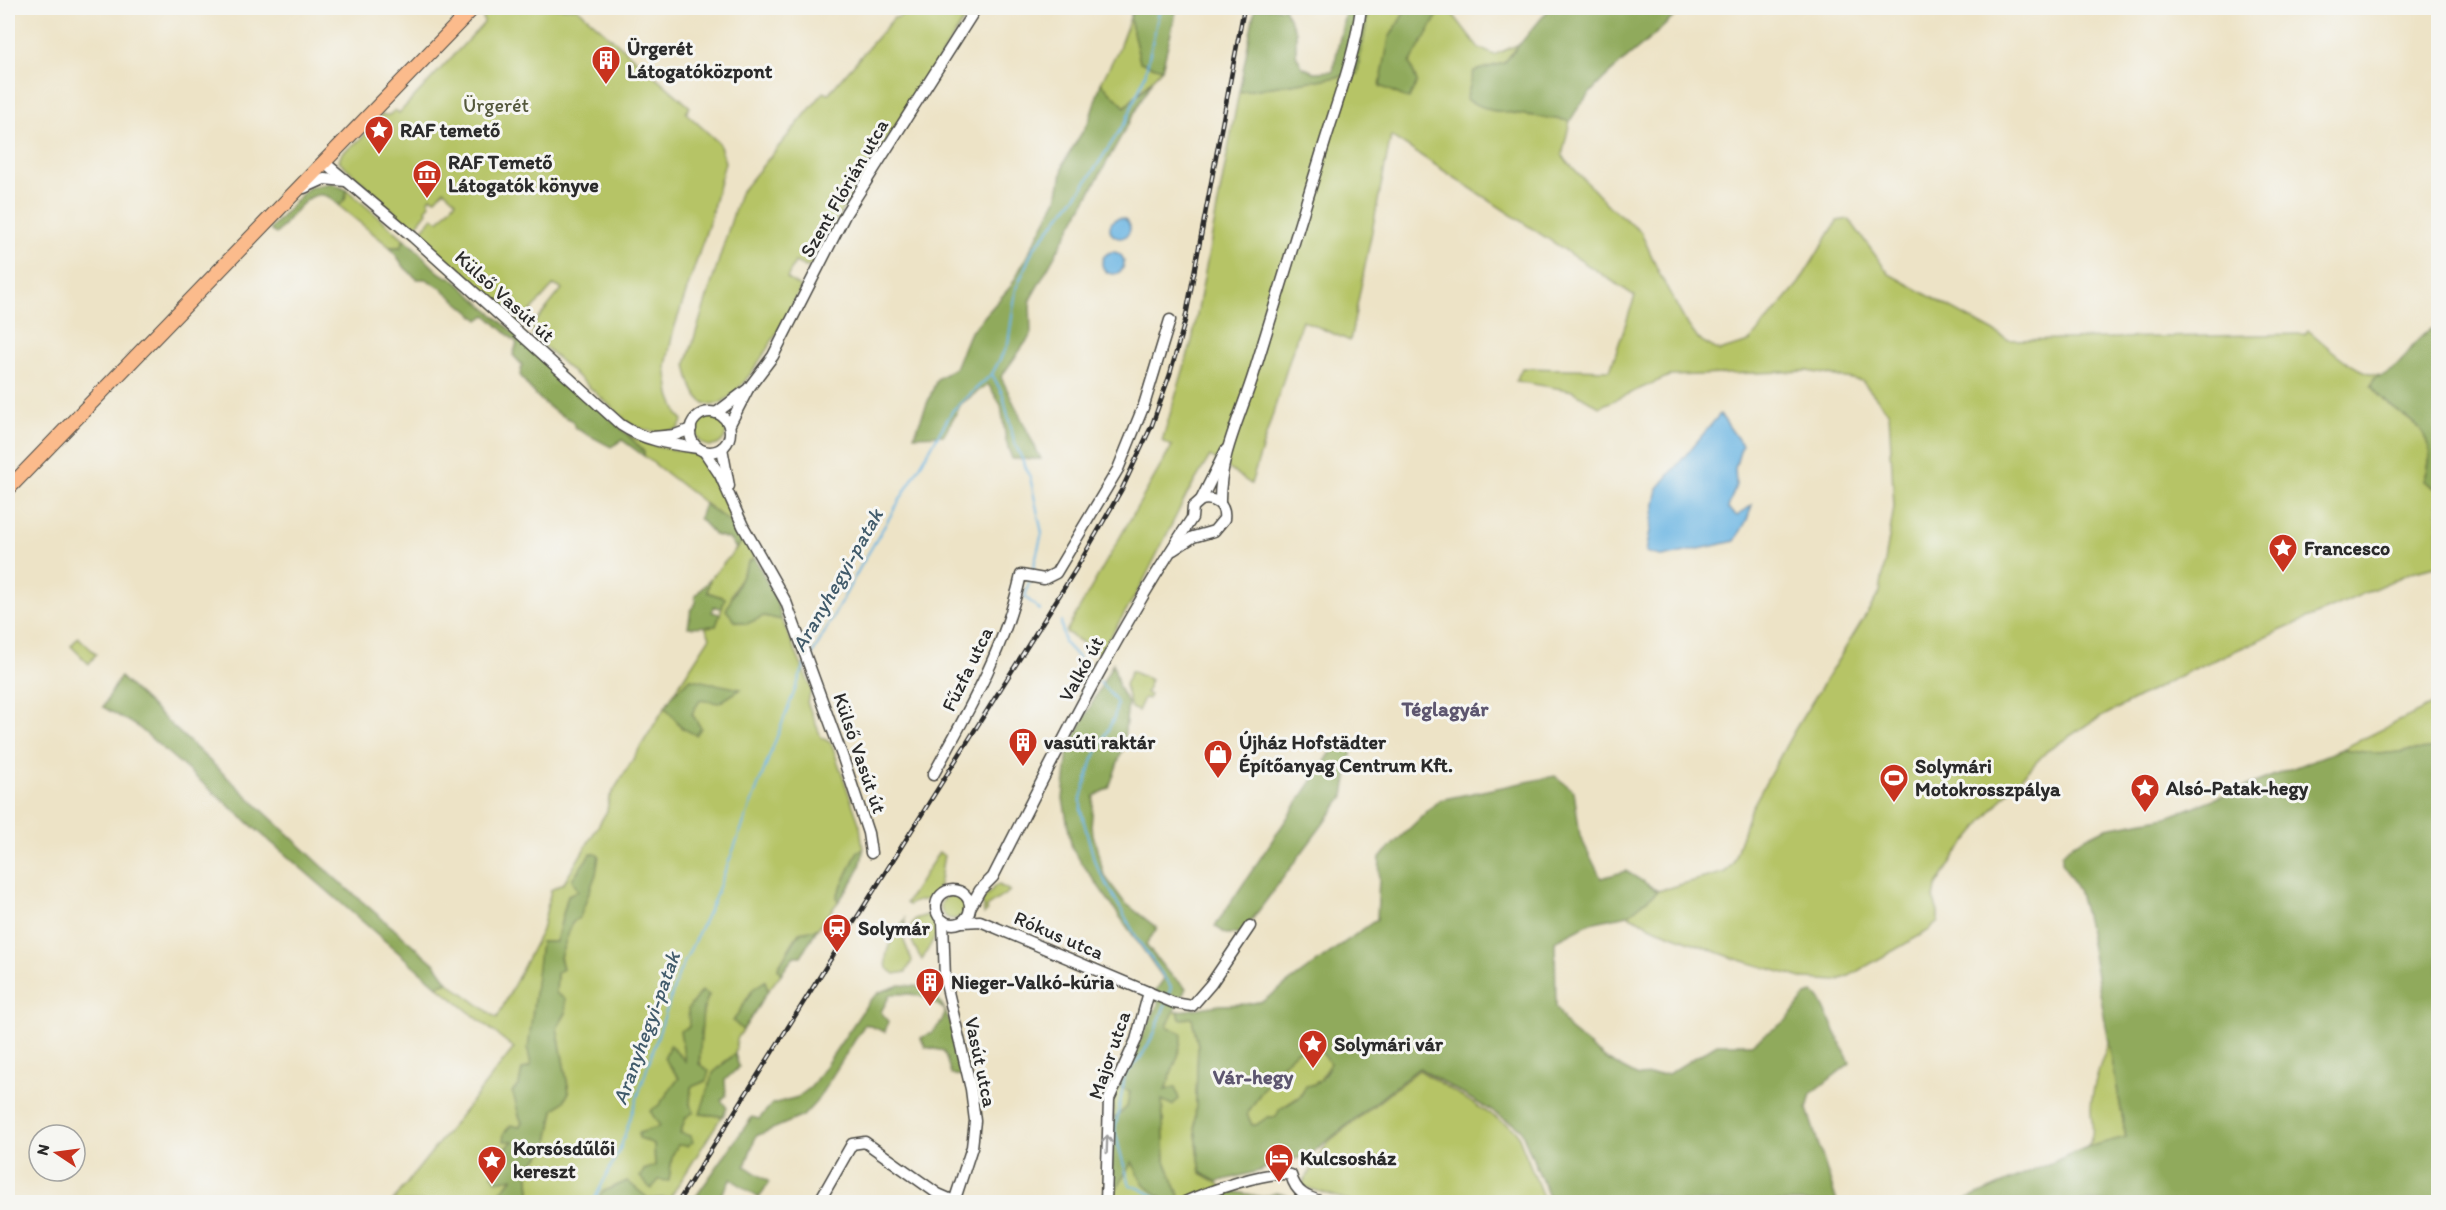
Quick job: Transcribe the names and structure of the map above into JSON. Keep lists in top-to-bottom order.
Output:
{
  "streets": {
    "street": [
      "Szent Flórián utca",
      "Külső Vasút út",
      "Fűzfa utca",
      "Valkó út",
      "Rókus utca",
      "Major utca",
      "Vasút utca"
    ]
  },
  "crossings": [
    ["Szent Flórián utca", "Külső Vasút út"],
    ["Rókus utca", "Major utca"],
    ["Rókus utca", "Vasút utca"]
  ],
  "one_way": ["Major utca"],
  "districts": ["Téglagyár", "Vár-hegy"],
  "water": ["Aranyhegyi-patak"],
  "parks": ["Ürgerét"],
  "places": {
    "building": ["Ürgerét Látogatóközpont", "vasúti raktár", "Nieger-Valkó-kúria"],
    "place": [
      "RAF temető",
      "Francesco",
      "Alsó-Patak-hegy",
      "Solymári vár",
      "Korsósdűlői kereszt"
    ],
    "museum": ["RAF Temető Látogatók könyve"],
    "shop": ["Újház Hofstädter Építőanyag Centrum Kft."],
    "sports": ["Solymári Motokrosszpálya"],
    "station": ["Solymár"],
    "hotel": ["Kulcsosház"]
  },
  "north": "left"
}
